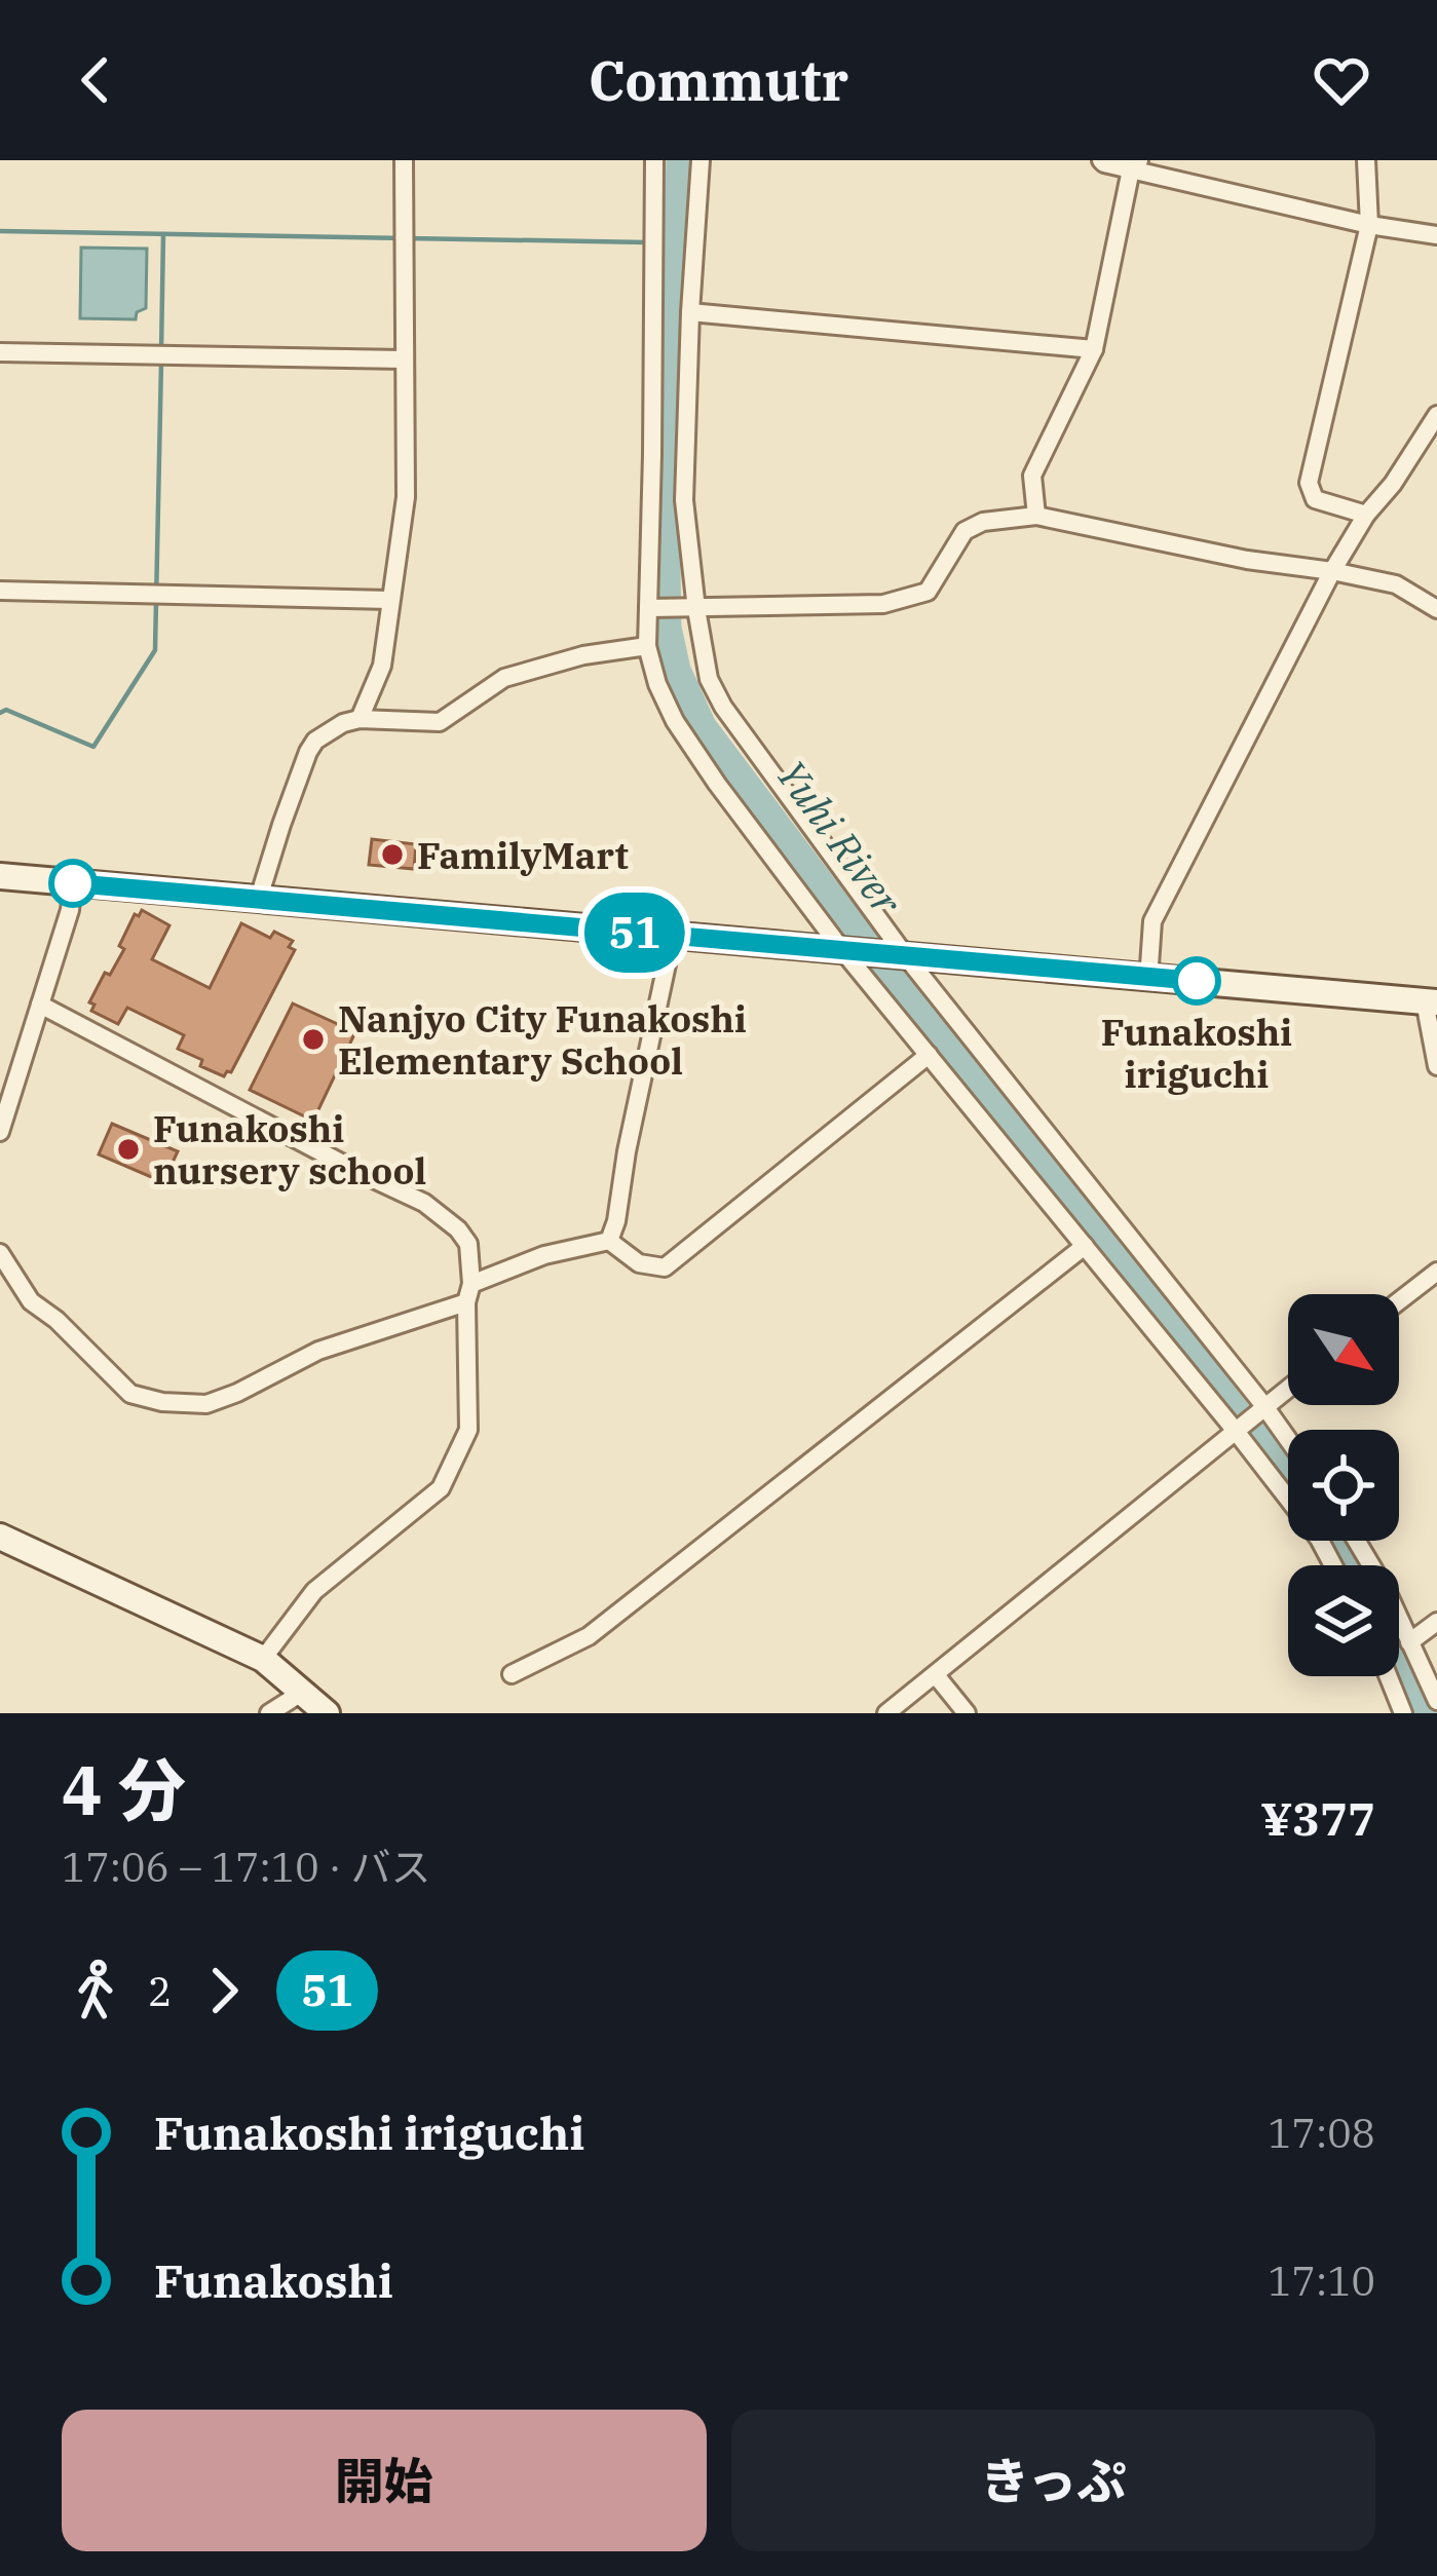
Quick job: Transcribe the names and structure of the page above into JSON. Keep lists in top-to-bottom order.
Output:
{
  "water": ["Yuhi River"],
  "places": [
    "FamilyMart",
    "Funakoshi iriguchi",
    "Nanjyo City Funakoshi Elementary School",
    "Funakoshi nursery school"
  ],
  "lines": ["bus line 51"],
  "north": "bottom right",
  "page": {
    "header": "Commutr",
    "on_map": "51",
    "heading": ["4 分", "17:06 – 17:10 · バス", "¥377"],
    "legs": ["2", "51"],
    "list": [
      {
        "name": "Funakoshi iriguchi",
        "value": "17:08"
      },
      {
        "name": "Funakoshi",
        "value": "17:10"
      }
    ],
    "buttons": ["開始", "きっぷ"]
  }
}
